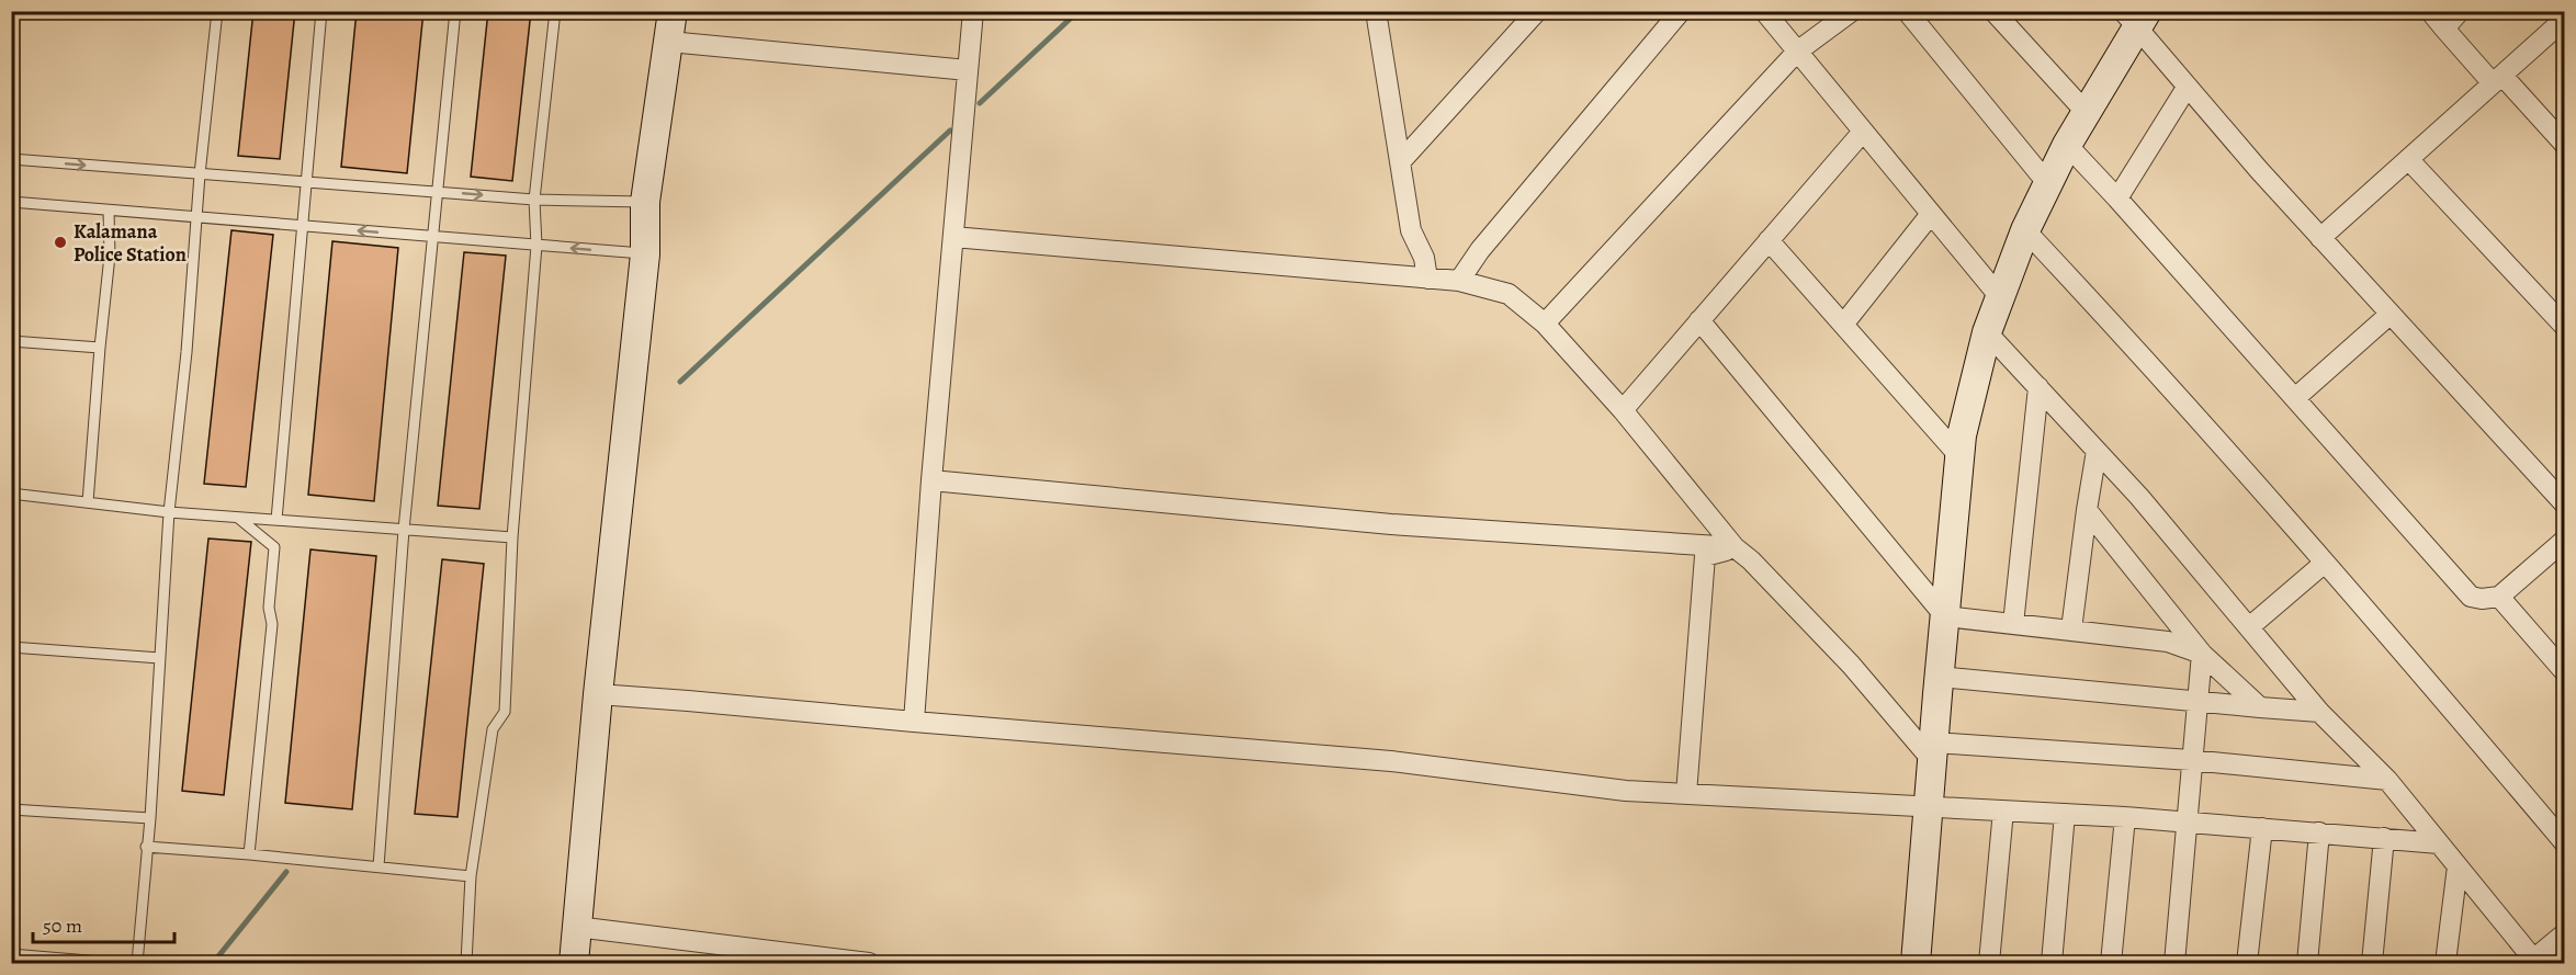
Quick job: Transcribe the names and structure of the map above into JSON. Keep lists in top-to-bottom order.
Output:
{
  "places": ["Kalamana Police Station"],
  "scale_bar": "50 m"
}
